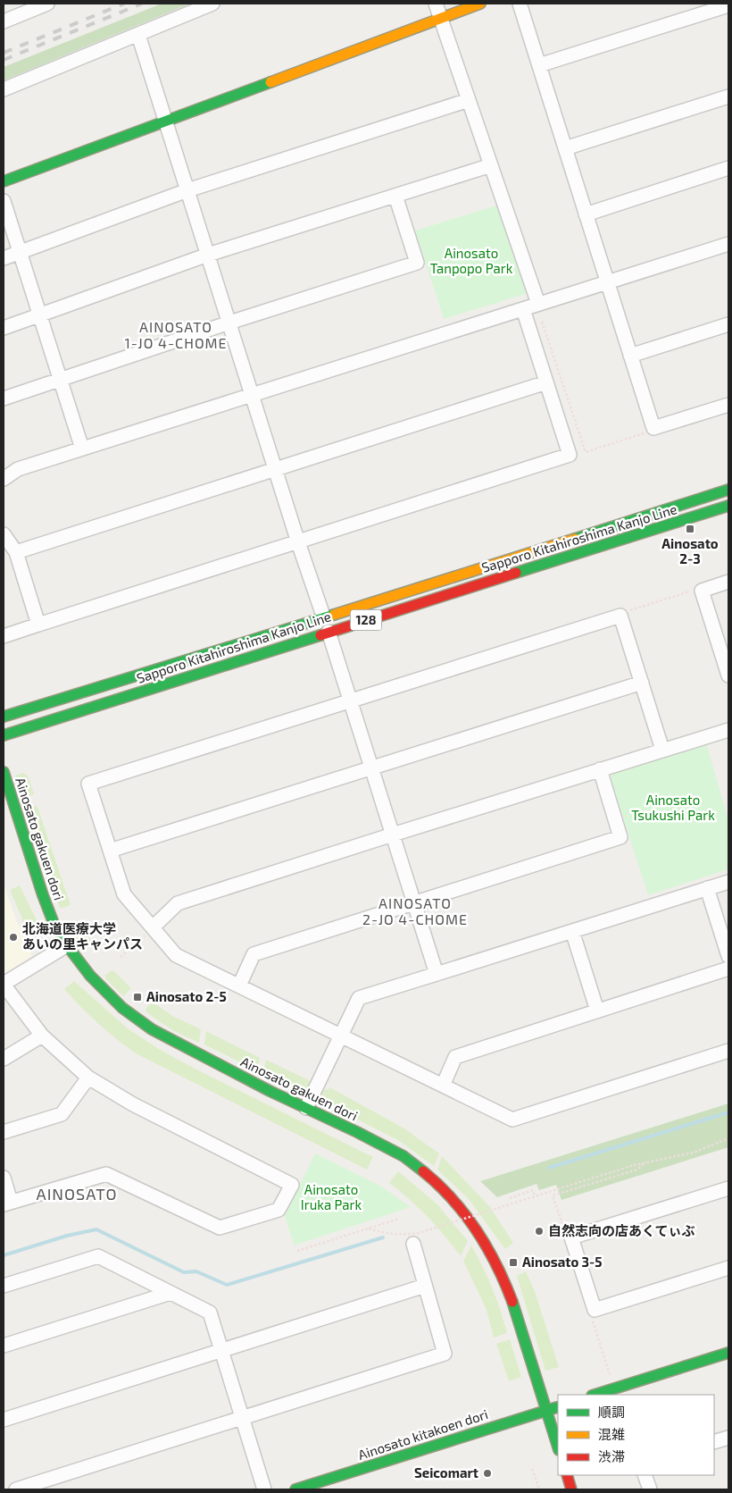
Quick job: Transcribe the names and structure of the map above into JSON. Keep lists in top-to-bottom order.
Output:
{
  "streets": {
    "street": [
      "Sapporo Kitahiroshima Kanjo Line",
      "128",
      "Ainosato gakuen dori",
      "Ainosato kitakoen dori"
    ]
  },
  "crossings": [
    ["Ainosato gakuen dori", "Ainosato kitakoen dori"]
  ],
  "districts": ["AINOSATO 1-JO 4-CHOME", "AINOSATO 2-JO 4-CHOME", "AINOSATO"],
  "parks": ["Ainosato Tanpopo Park", "Ainosato Tsukushi Park", "Ainosato Iruka Park"],
  "places": {
    "transit": ["Ainosato 2-3", "Ainosato 2-5", "Ainosato 3-5"],
    "other": ["北海道医療大学 あいの里キャンパス", "自然志向の店あくてぃぶ", "Seicomart"]
  },
  "legend": ["順調", "混雑", "渋滞"]
}
